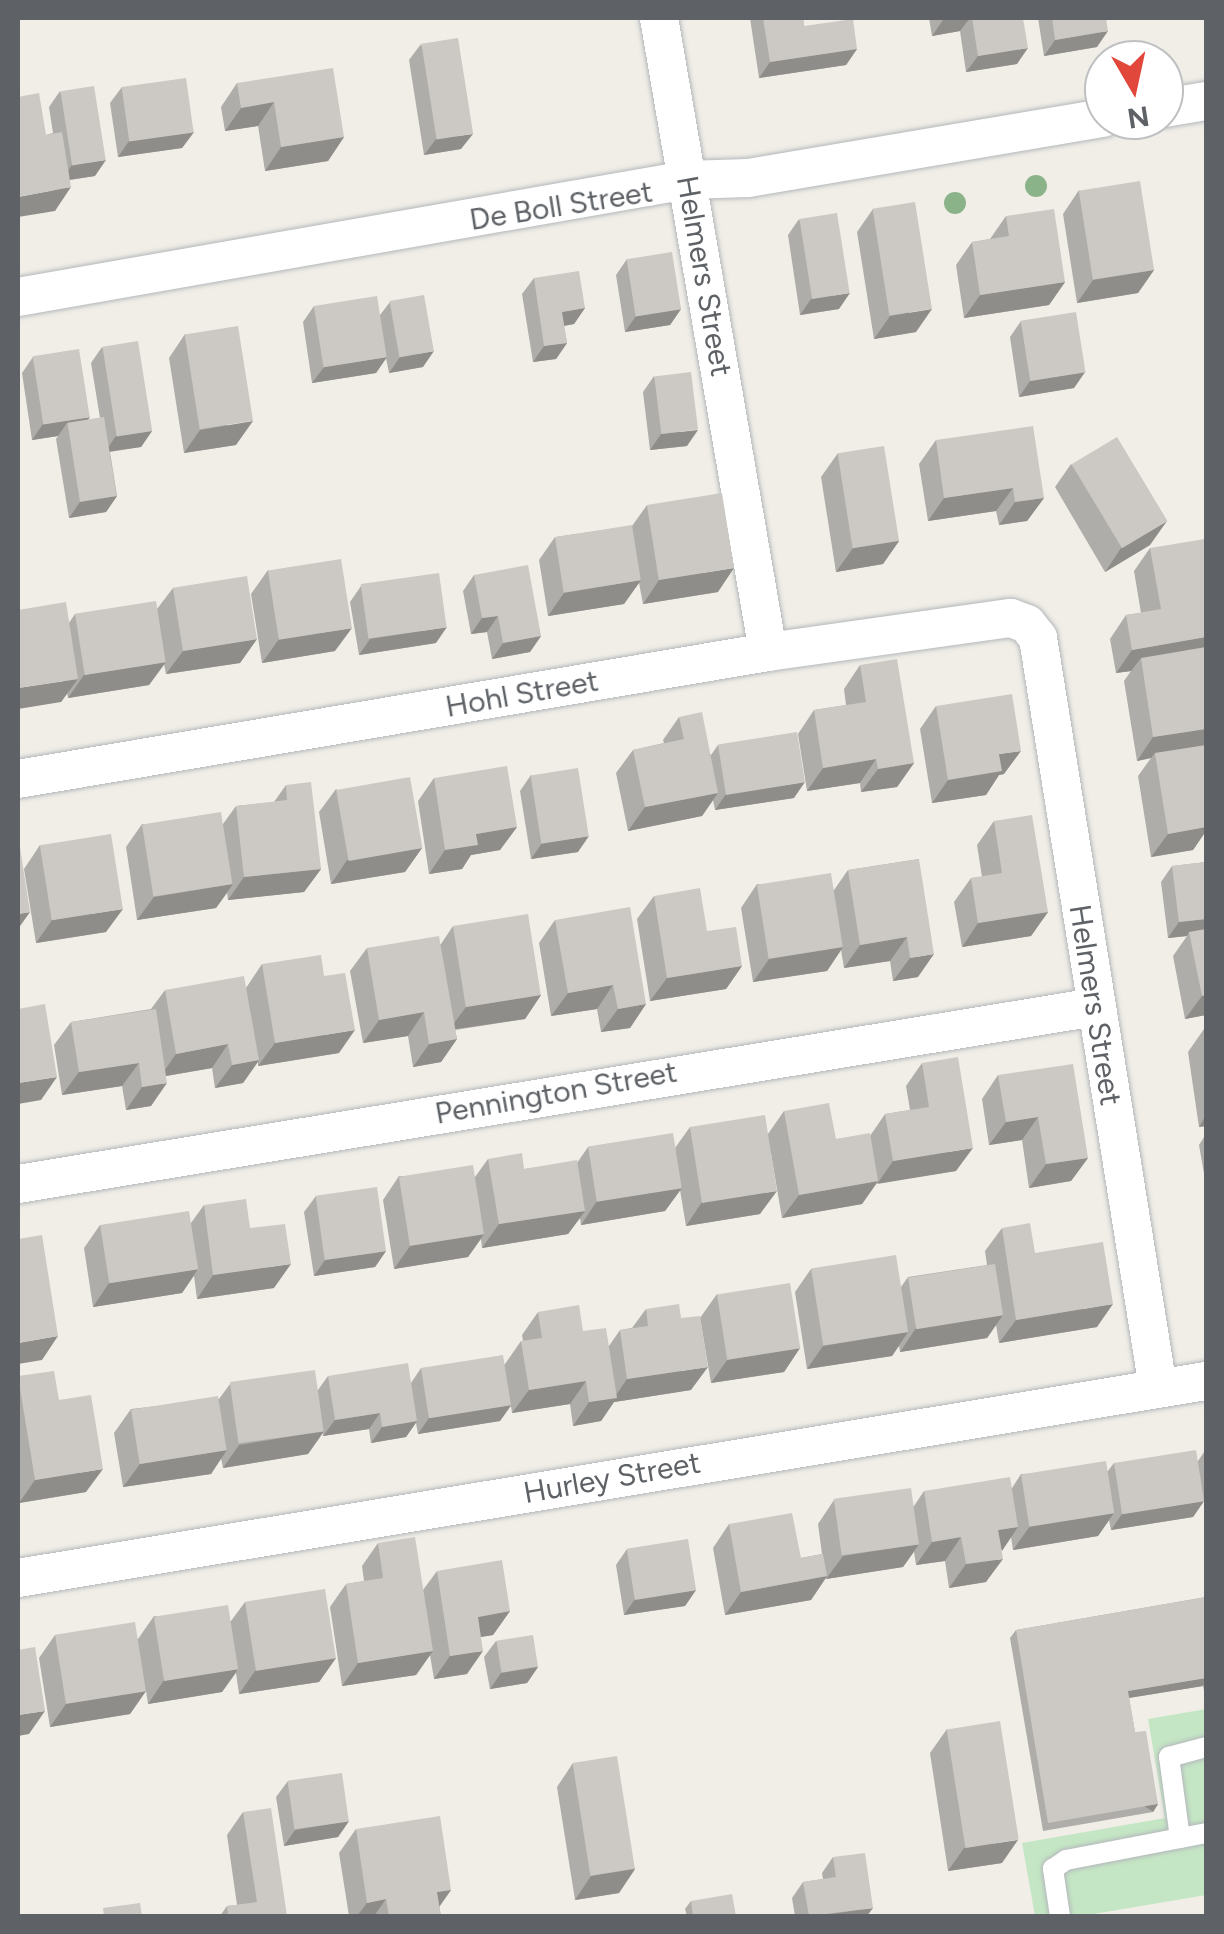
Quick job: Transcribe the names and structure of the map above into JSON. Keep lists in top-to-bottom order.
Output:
{
  "streets": {
    "street": [
      "De Boll Street",
      "Helmers Street",
      "Hohl Street",
      "Pennington Street",
      "Hurley Street"
    ]
  },
  "crossings": [
    ["De Boll Street", "Helmers Street"],
    ["Helmers Street", "Hohl Street"],
    ["Helmers Street", "Pennington Street"],
    ["Helmers Street", "Hurley Street"]
  ],
  "north": "bottom"
}
